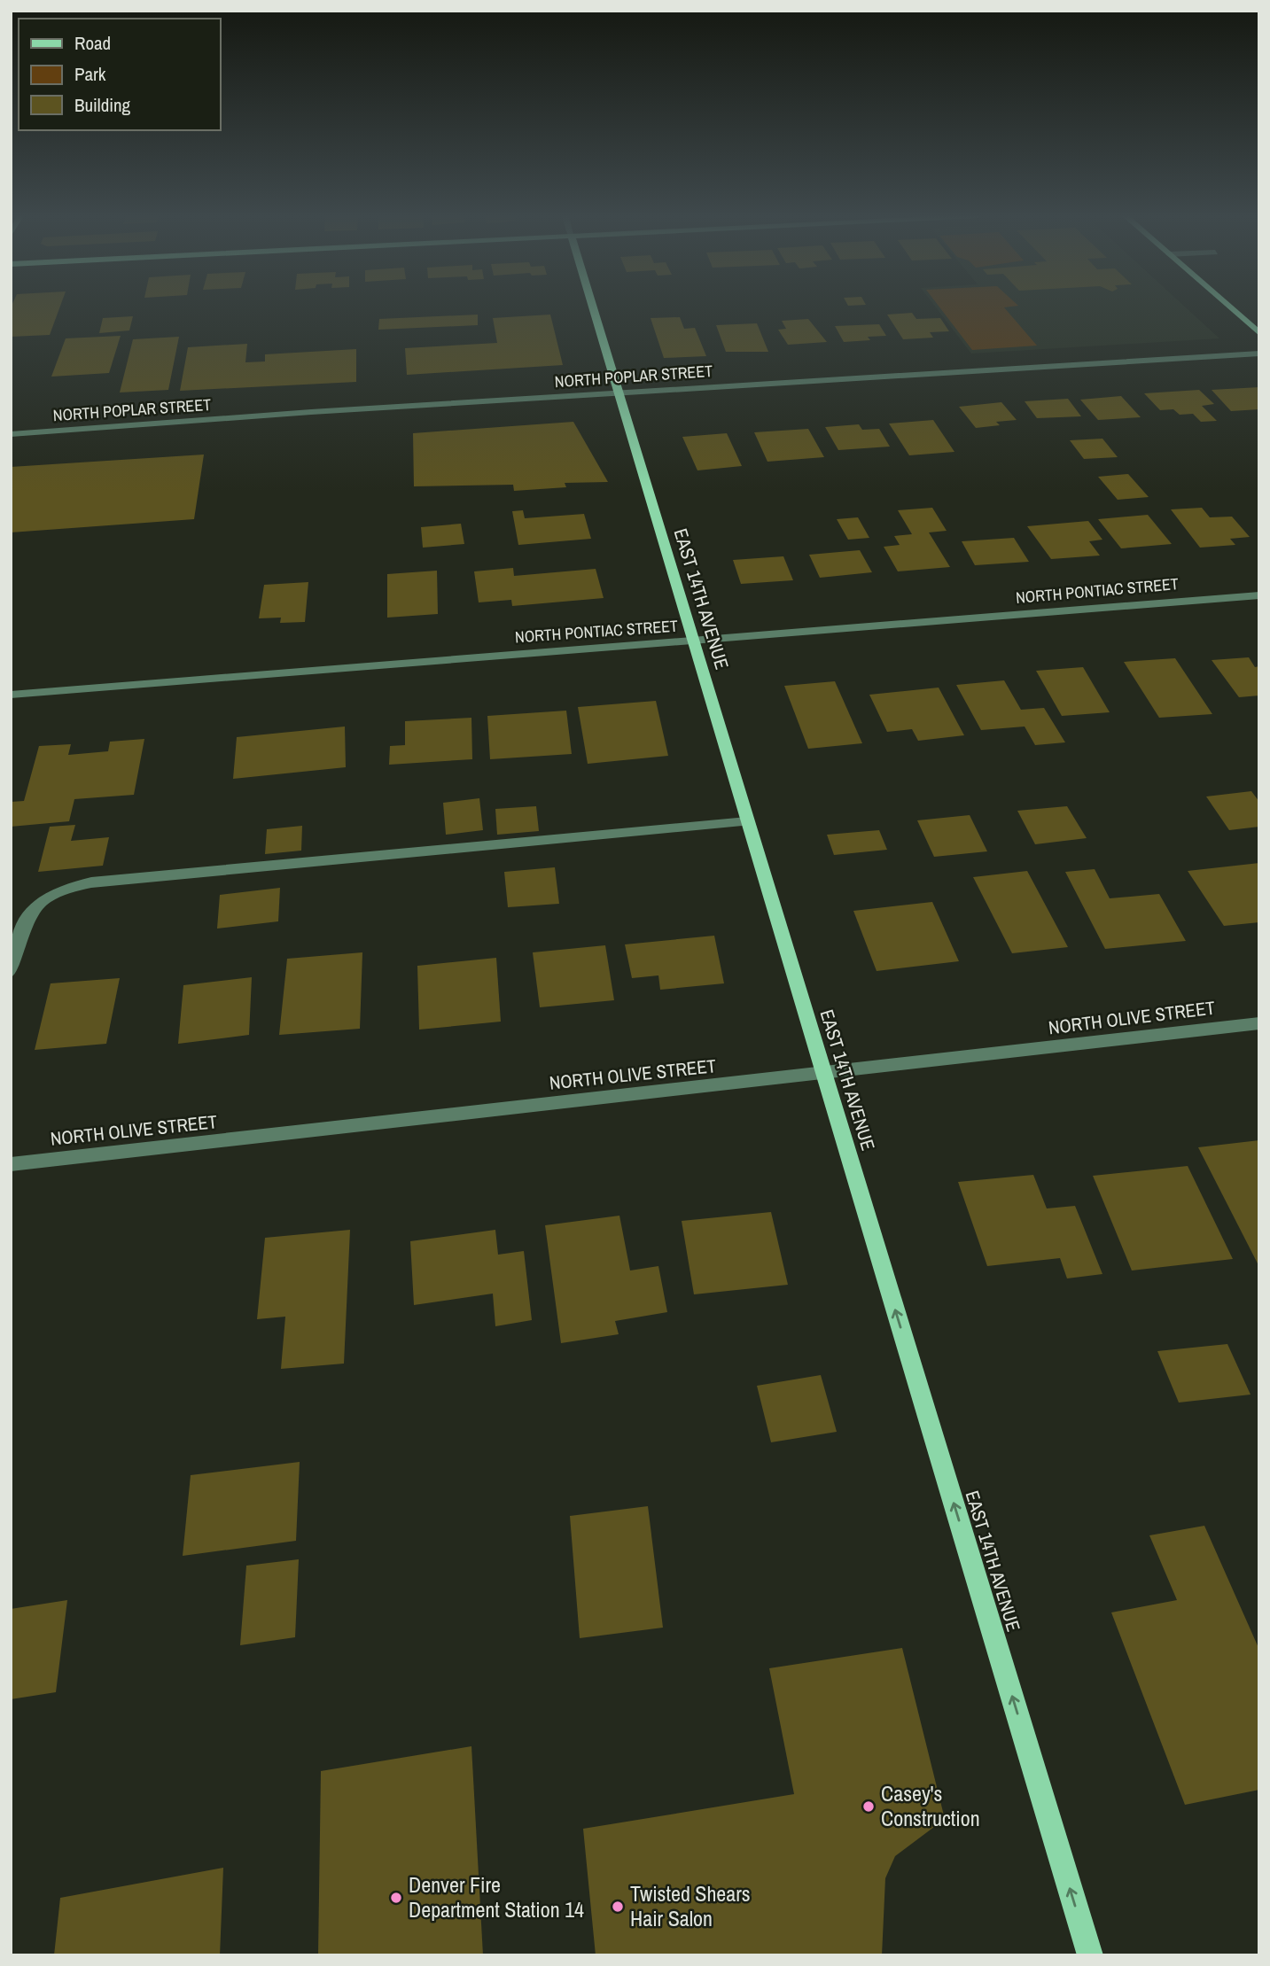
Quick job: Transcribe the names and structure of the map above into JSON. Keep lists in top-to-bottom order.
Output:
{
  "streets": {
    "main road": ["EAST 14TH AVENUE"],
    "street": ["NORTH POPLAR STREET", "NORTH PONTIAC STREET", "NORTH OLIVE STREET"]
  },
  "crossings": [
    ["NORTH POPLAR STREET", "EAST 14TH AVENUE"],
    ["NORTH PONTIAC STREET", "EAST 14TH AVENUE"],
    ["EAST 14TH AVENUE", "NORTH OLIVE STREET"]
  ],
  "one_way": ["EAST 14TH AVENUE"],
  "places": ["Casey's Construction", "Denver Fire Department Station 14", "Twisted Shears Hair Salon"],
  "legend": ["Road", "Park", "Building"]
}
